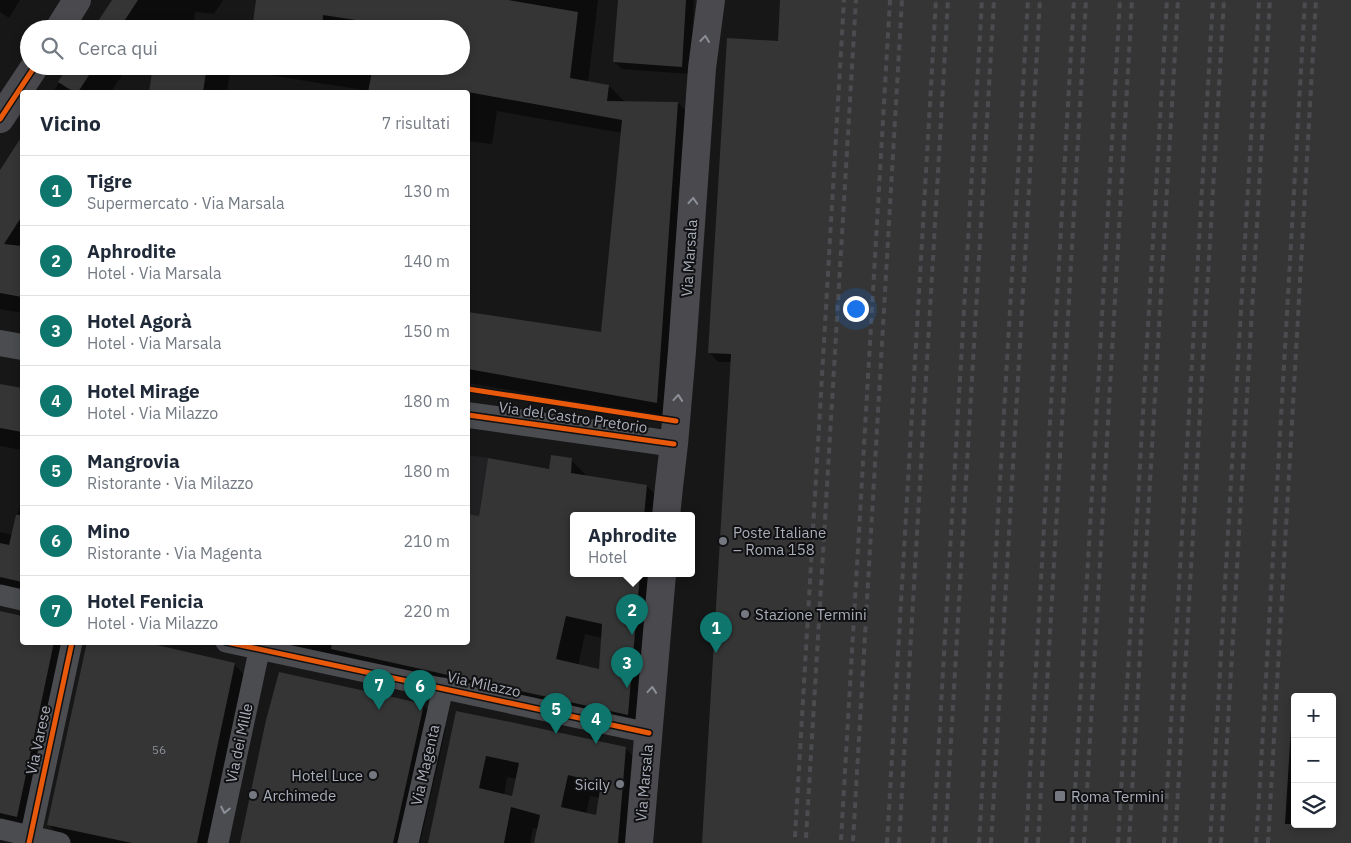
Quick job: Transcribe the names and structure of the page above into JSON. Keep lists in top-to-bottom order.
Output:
{
  "streets": {
    "main road": ["Via Marsala"],
    "street": [
      "Via del Castro Pretorio",
      "Via Milazzo",
      "Via Varese",
      "Via dei Mille",
      "Via Magenta"
    ]
  },
  "crossings": [
    ["Via Marsala", "Via del Castro Pretorio"],
    ["Via Marsala", "Via Milazzo"],
    ["Via Milazzo", "Via dei Mille"],
    ["Via Milazzo", "Via Magenta"]
  ],
  "one_way": ["Via Marsala", "Via dei Mille"],
  "places": {
    "other": [
      "Poste Italiane – Roma 158",
      "Stazione Termini",
      "Hotel Luce",
      "Sicily",
      "Archimede"
    ],
    "transit": ["Roma Termini"]
  },
  "house_numbers": ["56"],
  "page": {
    "search": "Cerca qui",
    "heading": ["Vicino", "7 risultati"],
    "list": [
      {
        "mark": "1",
        "name": "Tigre",
        "note": "Supermercato · Via Marsala",
        "value": "130 m"
      },
      {
        "mark": "2",
        "name": "Aphrodite",
        "note": "Hotel · Via Marsala",
        "value": "140 m"
      },
      {
        "mark": "3",
        "name": "Hotel Agorà",
        "note": "Hotel · Via Marsala",
        "value": "150 m"
      },
      {
        "mark": "4",
        "name": "Hotel Mirage",
        "note": "Hotel · Via Milazzo",
        "value": "180 m"
      },
      {
        "mark": "5",
        "name": "Mangrovia",
        "note": "Ristorante · Via Milazzo",
        "value": "180 m"
      },
      {
        "mark": "6",
        "name": "Mino",
        "note": "Ristorante · Via Magenta",
        "value": "210 m"
      },
      {
        "mark": "7",
        "name": "Hotel Fenicia",
        "note": "Hotel · Via Milazzo",
        "value": "220 m"
      }
    ],
    "popup": ["Aphrodite", "Hotel"],
    "pins": [
      "2",
      "1",
      "3",
      "7",
      "6",
      "5",
      "4"
    ],
    "map_buttons": ["+", "−"]
  }
}
